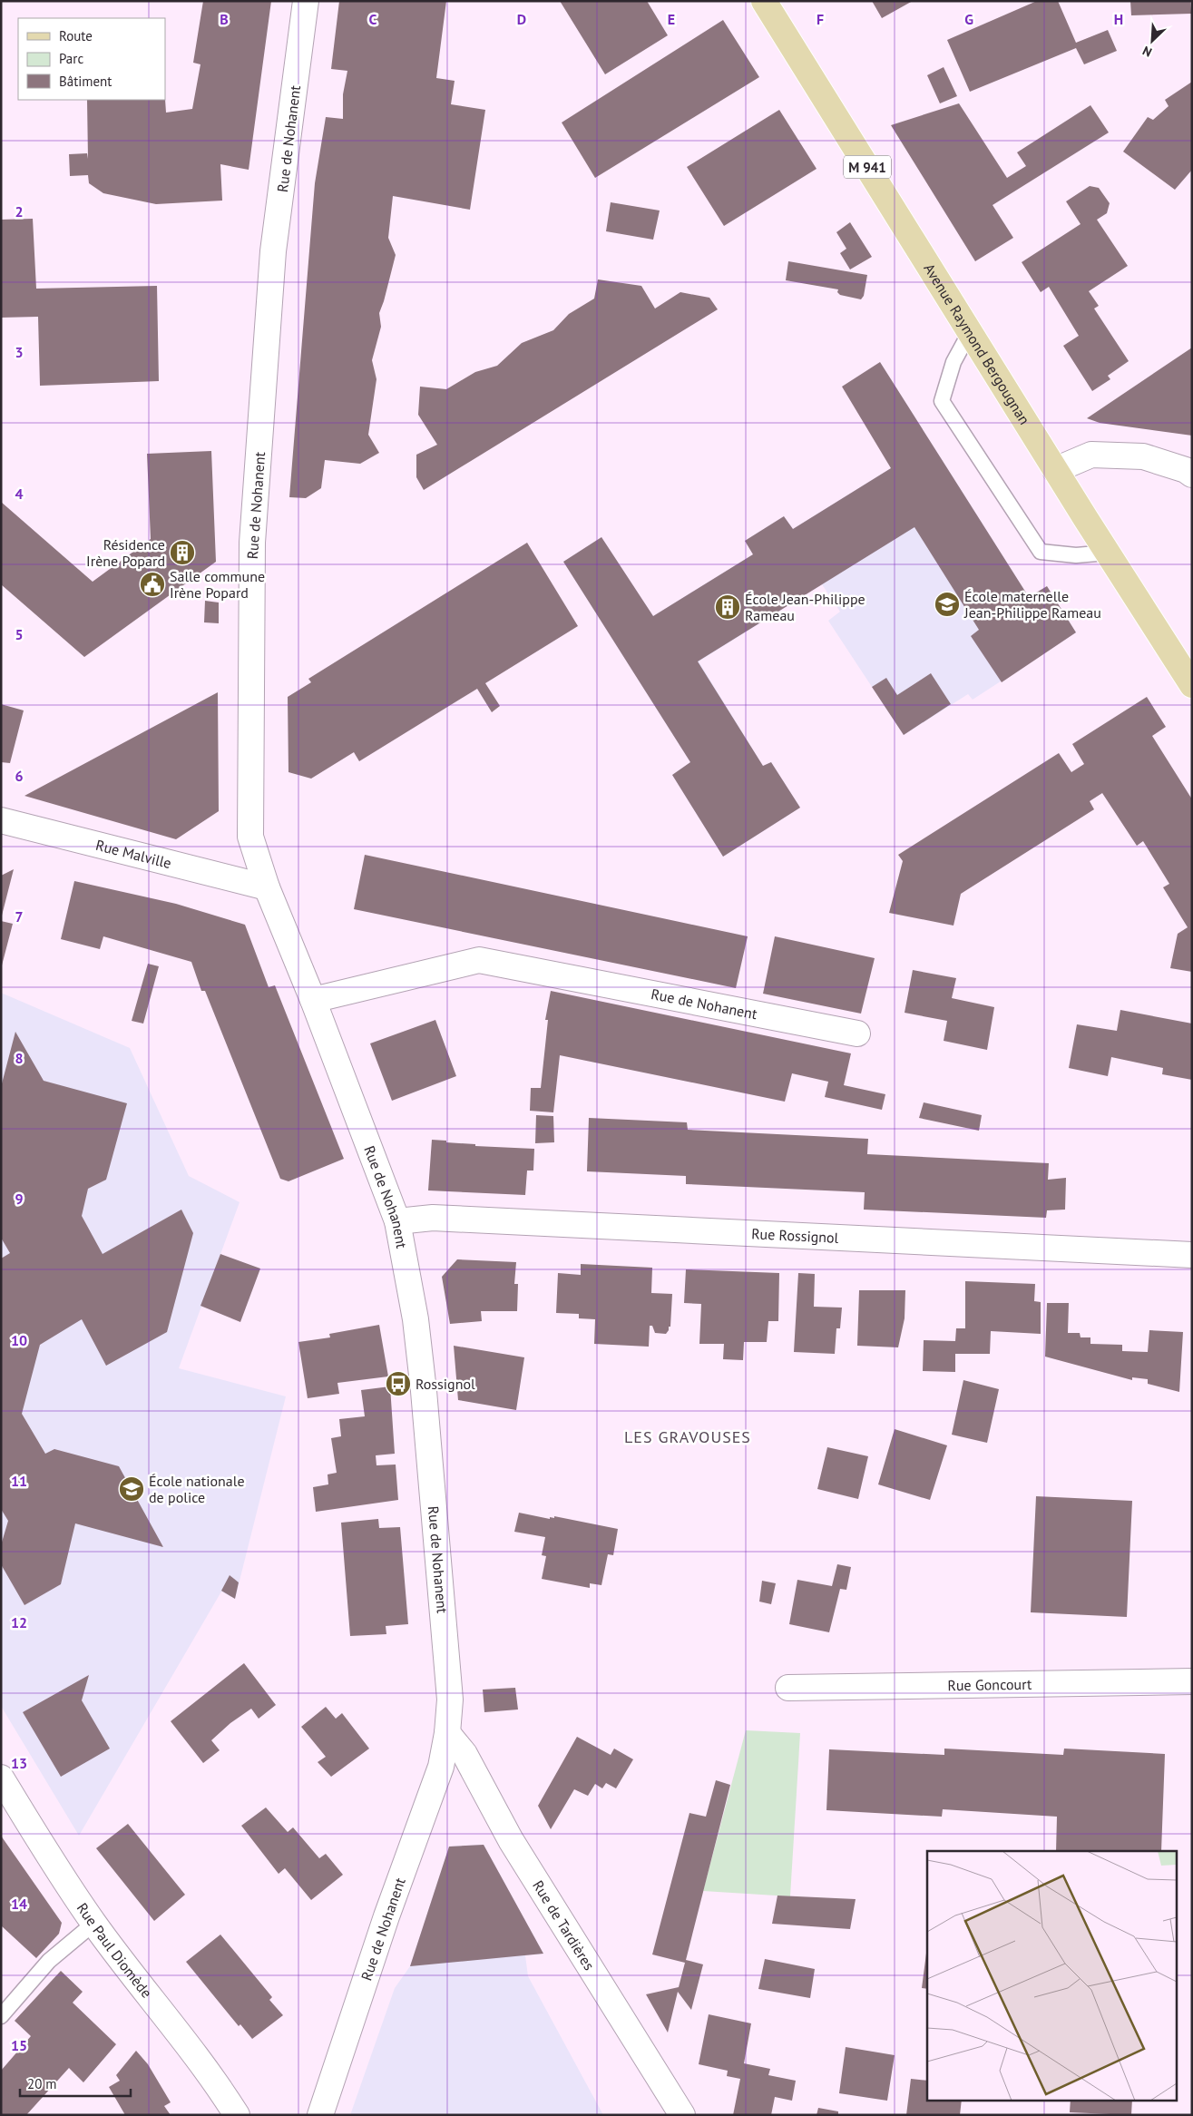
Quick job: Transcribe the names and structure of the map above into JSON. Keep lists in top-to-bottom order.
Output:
{
  "streets": {
    "main road": ["M 941", "Avenue Raymond Bergougnan"],
    "street": [
      "Rue de Nohanent",
      "Rue Malville",
      "Rue Rossignol",
      "Rue Goncourt",
      "Rue de Tardières",
      "Rue Paul Diomède"
    ]
  },
  "crossings": [
    ["Rue de Nohanent", "Rue Malville"],
    ["Rue de Nohanent", "Rue Rossignol"],
    ["Rue de Nohanent", "Rue de Tardières"]
  ],
  "districts": ["LES GRAVOUSES"],
  "places": {
    "building": ["Résidence Irène Popard", "École Jean-Philippe Rameau"],
    "public building": ["Salle commune Irène Popard"],
    "school or university": ["École maternelle Jean-Philippe Rameau", "École nationale de police"],
    "bus stop": ["Rossignol"]
  },
  "legend": ["Route", "Parc", "Bâtiment"],
  "scale_bar": "20 m",
  "north": "bottom left",
  "grid": {
    "columns": [
      "B",
      "C",
      "D",
      "E",
      "F",
      "G",
      "H"
    ],
    "rows": [
      "2",
      "3",
      "4",
      "5",
      "6",
      "7",
      "8",
      "9",
      "10",
      "11",
      "12",
      "13",
      "14",
      "15"
    ]
  }
}
